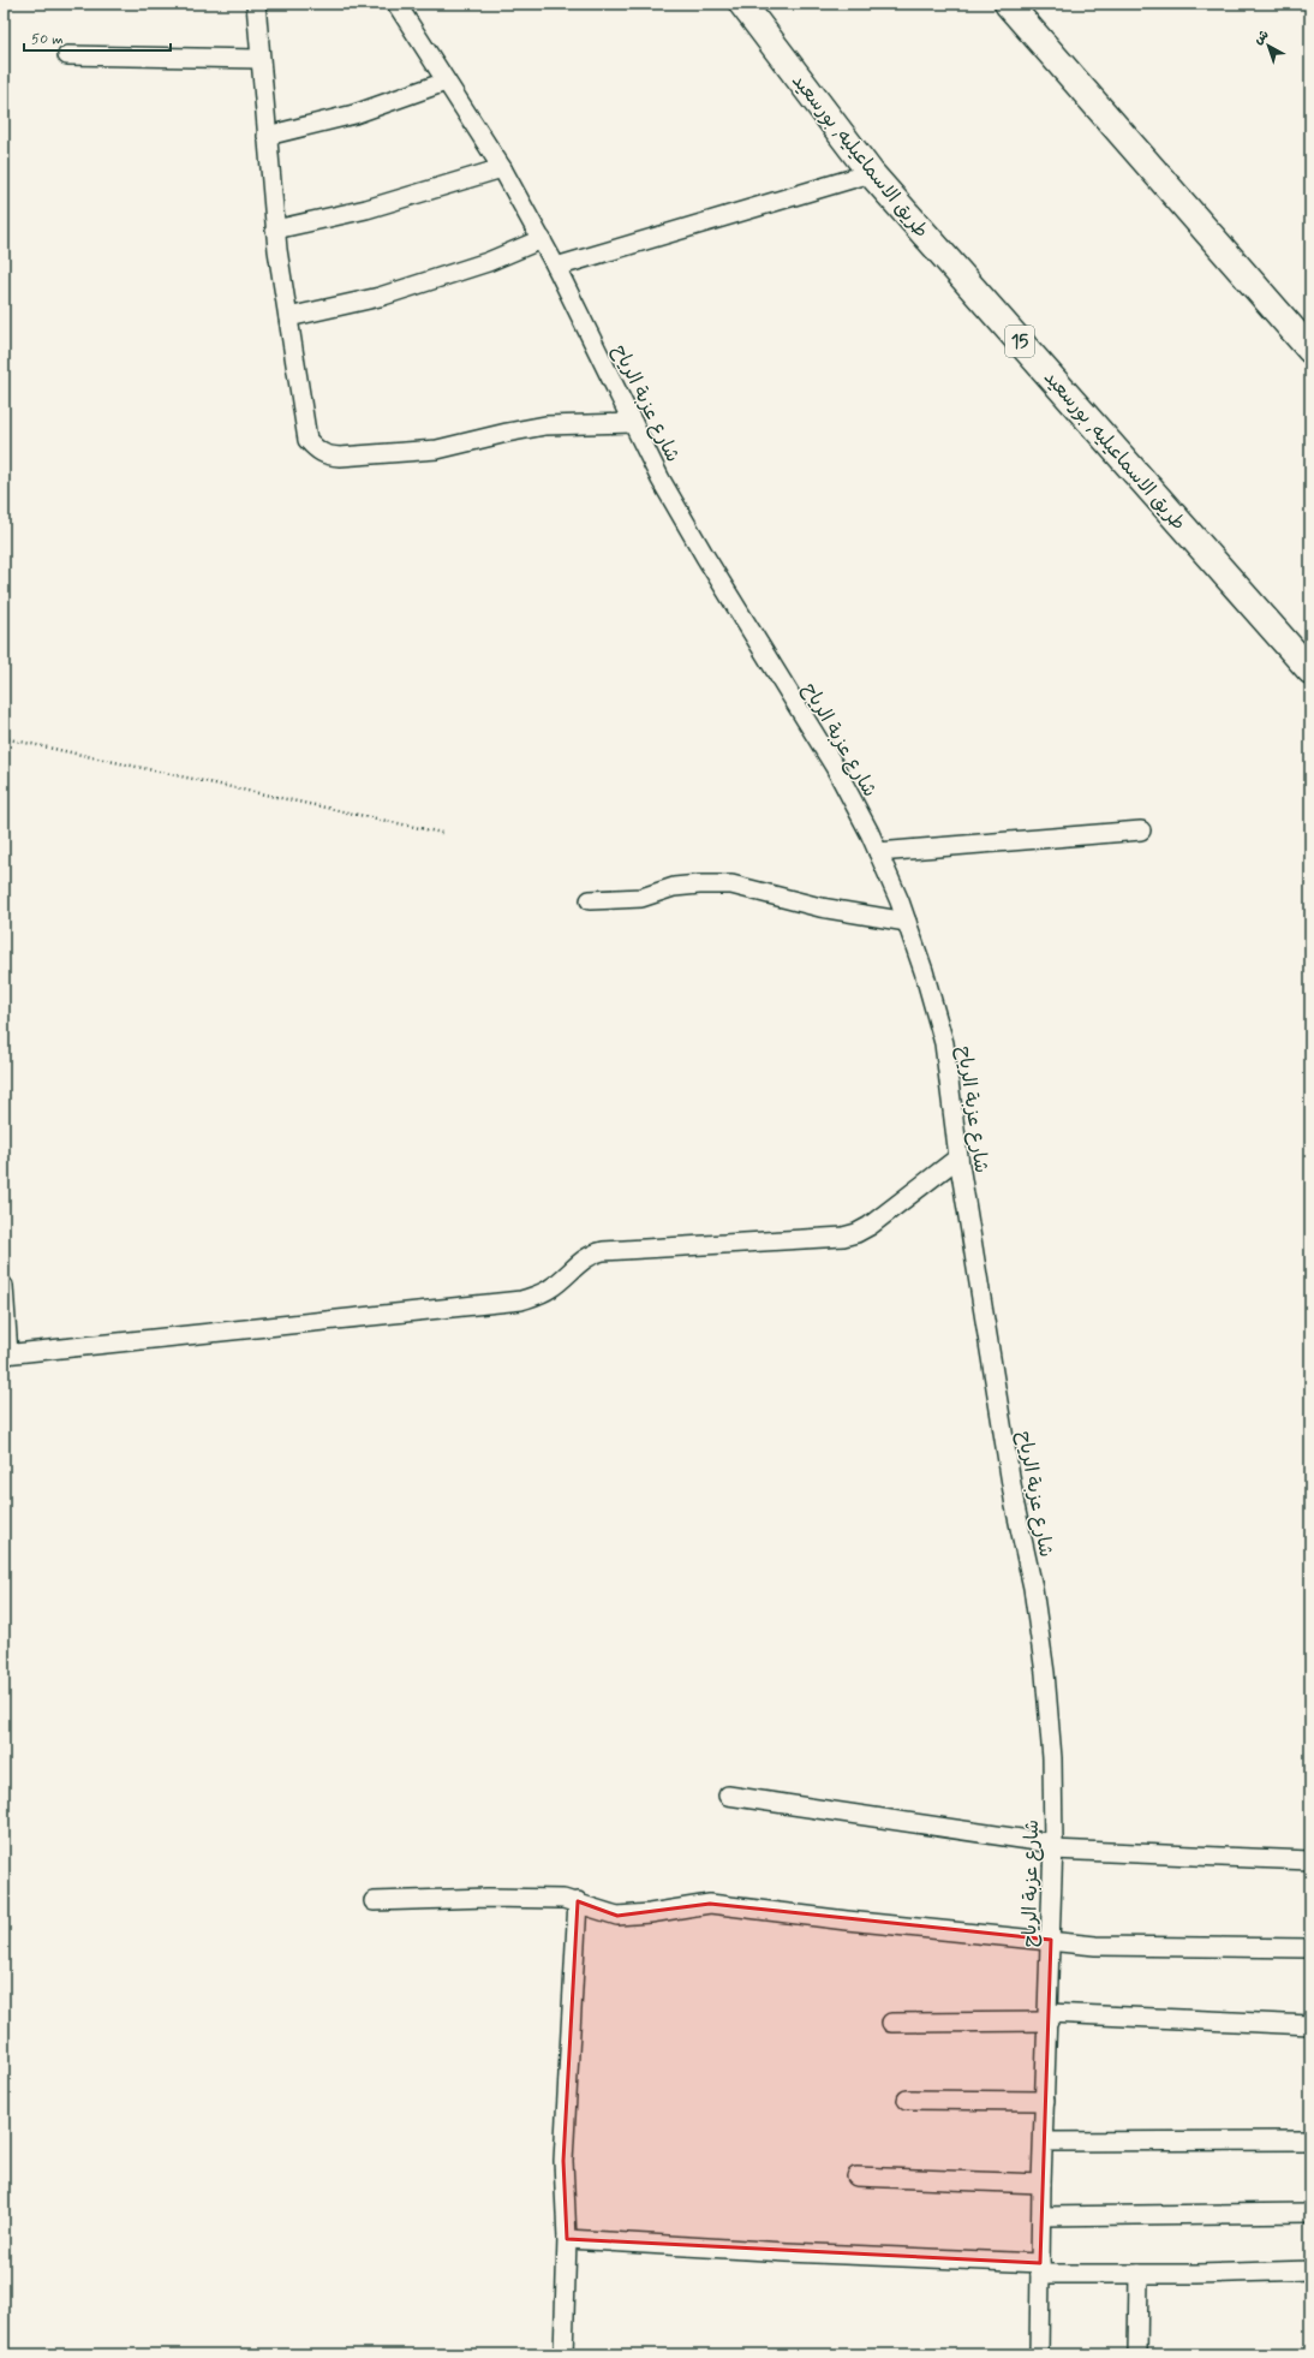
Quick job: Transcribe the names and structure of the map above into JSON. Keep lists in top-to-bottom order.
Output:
{
  "streets": {
    "highway": ["طريق الاسماعيليه, بورسعيد", "15"],
    "street": ["شارع عزبة الرياح"]
  },
  "scale_bar": "50 m",
  "north": "top left"
}
